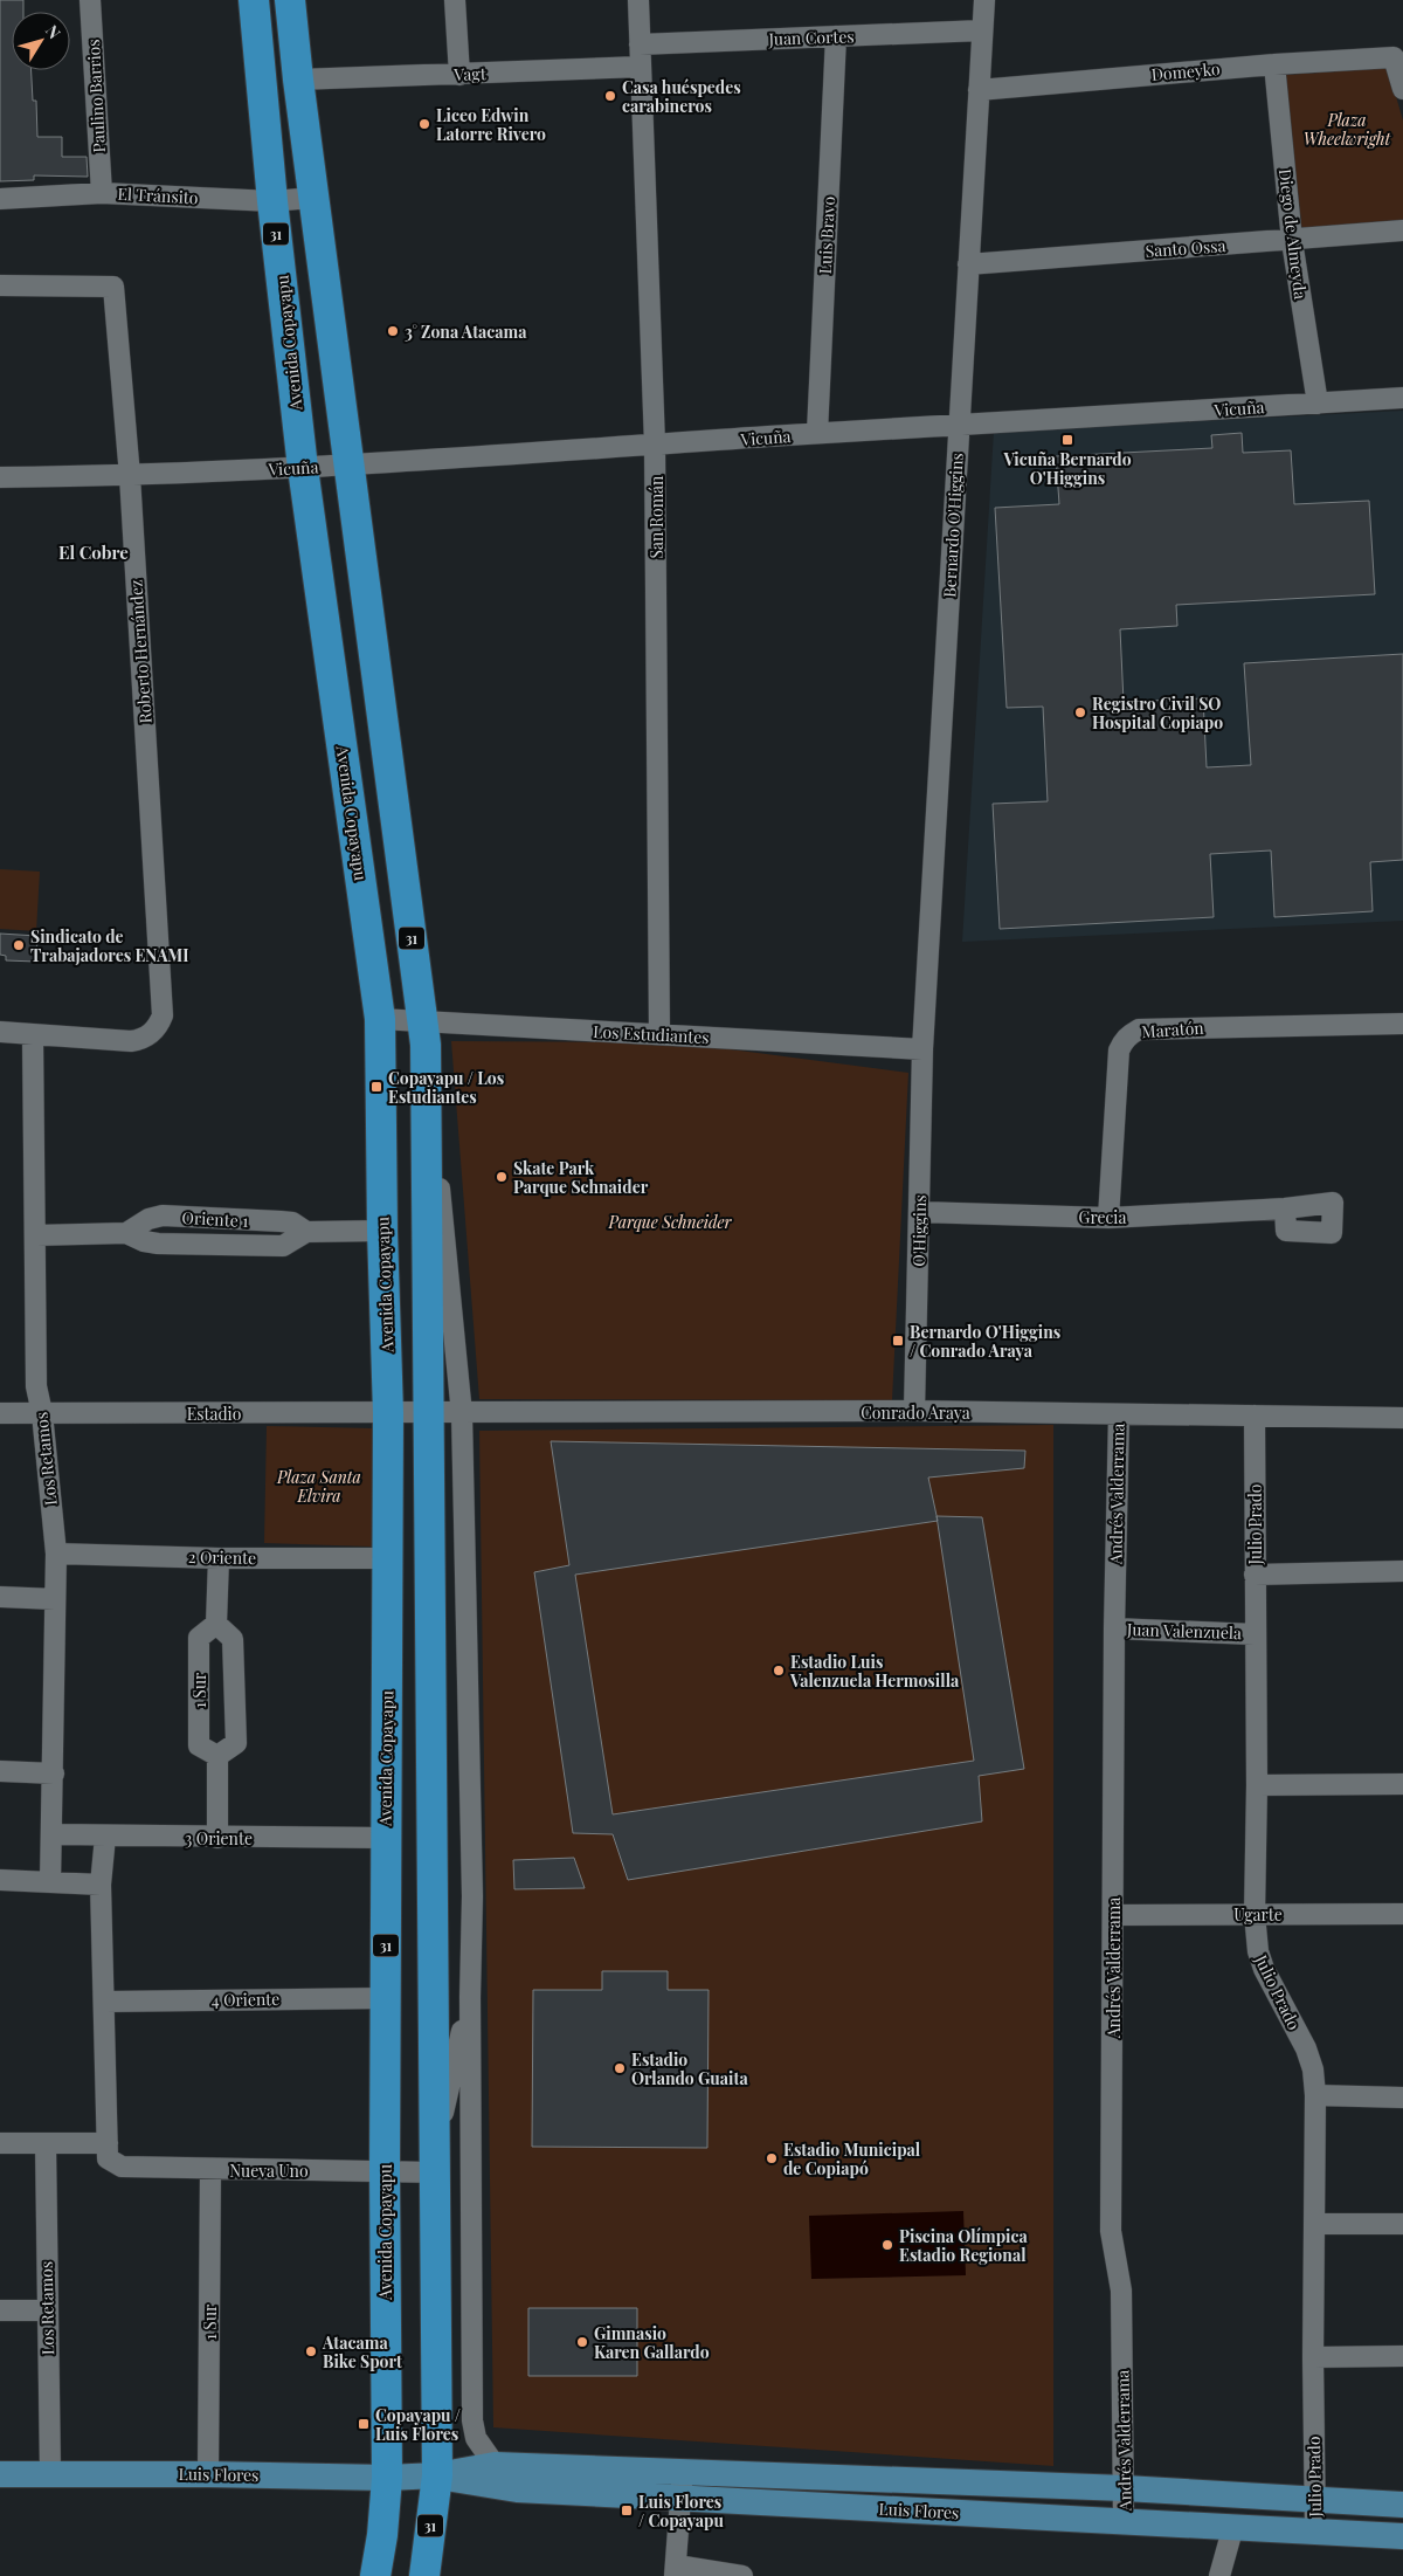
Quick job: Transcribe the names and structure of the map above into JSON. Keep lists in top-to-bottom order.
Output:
{
  "streets": {
    "highway": ["31", "Avenida Copayapu"],
    "main road": ["Luis Flores"],
    "street": [
      "Juan Cortes",
      "Domeyko",
      "Vagt",
      "Paulino Barrios",
      "El Tránsito",
      "Diego de Almeyda",
      "Luis Bravo",
      "Santo Ossa",
      "Vicuña",
      "San Román",
      "Bernardo O'Higgins",
      "Roberto Hernández",
      "Maratón",
      "Los Estudiantes",
      "Grecia",
      "Oriente 1",
      "O'Higgins",
      "Conrado Araya",
      "Estadio",
      "Los Retamos",
      "Andrés Valderrama",
      "Julio Prado",
      "2 Oriente",
      "Juan Valenzuela",
      "1 Sur",
      "3 Oriente",
      "Ugarte",
      "4 Oriente",
      "Nueva Uno"
    ]
  },
  "crossings": [
    ["Juan Cortes", "Luis Bravo"],
    ["Juan Cortes", "San Román"],
    ["Juan Cortes", "Bernardo O'Higgins"],
    ["Domeyko", "Diego de Almeyda"],
    ["Domeyko", "Bernardo O'Higgins"],
    ["Vagt", "31"],
    ["Vagt", "San Román"],
    ["Paulino Barrios", "El Tránsito"],
    ["El Tránsito", "31"],
    ["El Tránsito", "Avenida Copayapu"],
    ["31", "Vicuña"],
    ["31", "Los Estudiantes"],
    ["31", "Conrado Araya"],
    ["31", "Estadio"],
    ["31", "Nueva Uno"],
    ["31", "Luis Flores"],
    ["Diego de Almeyda", "Santo Ossa"],
    ["Diego de Almeyda", "Vicuña"],
    ["Luis Bravo", "Vicuña"],
    ["Santo Ossa", "Bernardo O'Higgins"],
    ["Avenida Copayapu", "Vicuña"],
    ["Avenida Copayapu", "Los Estudiantes"],
    ["Avenida Copayapu", "Oriente 1"],
    ["Avenida Copayapu", "Estadio"],
    ["Avenida Copayapu", "2 Oriente"],
    ["Avenida Copayapu", "3 Oriente"],
    ["Avenida Copayapu", "4 Oriente"],
    ["Avenida Copayapu", "Nueva Uno"],
    ["Avenida Copayapu", "Luis Flores"],
    ["Vicuña", "San Román"],
    ["Vicuña", "Bernardo O'Higgins"],
    ["Vicuña", "Roberto Hernández"],
    ["San Román", "Los Estudiantes"],
    ["Bernardo O'Higgins", "Los Estudiantes"],
    ["Bernardo O'Higgins", "O'Higgins"],
    ["Roberto Hernández", "Los Retamos"],
    ["Maratón", "Grecia"],
    ["Los Estudiantes", "O'Higgins"],
    ["Grecia", "O'Higgins"],
    ["Oriente 1", "Los Retamos"],
    ["O'Higgins", "Conrado Araya"],
    ["Conrado Araya", "Estadio"],
    ["Conrado Araya", "Andrés Valderrama"],
    ["Conrado Araya", "Julio Prado"],
    ["Estadio", "Los Retamos"],
    ["Los Retamos", "2 Oriente"],
    ["Los Retamos", "3 Oriente"],
    ["Los Retamos", "Nueva Uno"],
    ["Los Retamos", "Luis Flores"],
    ["Andrés Valderrama", "Juan Valenzuela"],
    ["Andrés Valderrama", "Ugarte"],
    ["Andrés Valderrama", "Luis Flores"],
    ["Julio Prado", "Juan Valenzuela"],
    ["Julio Prado", "Ugarte"],
    ["Julio Prado", "Luis Flores"],
    ["1 Sur", "Nueva Uno"],
    ["1 Sur", "Luis Flores"]
  ],
  "districts": ["El Cobre"],
  "parks": ["Plaza Wheelwright", "Parque Schneider", "Plaza Santa Elvira"],
  "places": {
    "other": [
      "Casa huéspedes carabineros",
      "Liceo Edwin Latorre Rivero",
      "3° Zona Atacama",
      "Registro Civil SO Hospital Copiapo",
      "Sindicato de Trabajadores ENAMI",
      "Skate Park Parque Schnaider",
      "Estadio Luis Valenzuela Hermosilla",
      "Estadio Orlando Guaita",
      "Estadio Municipal de Copiapó",
      "Piscina Olímpica Estadio Regional",
      "Gimnasio Karen Gallardo",
      "Atacama Bike Sport"
    ],
    "transit": [
      "Vicuña Bernardo O'Higgins",
      "Copayapu / Los Estudiantes",
      "Bernardo O'Higgins / Conrado Araya",
      "Copayapu / Luis Flores",
      "Luis Flores / Copayapu"
    ]
  },
  "north": "top right"
}
